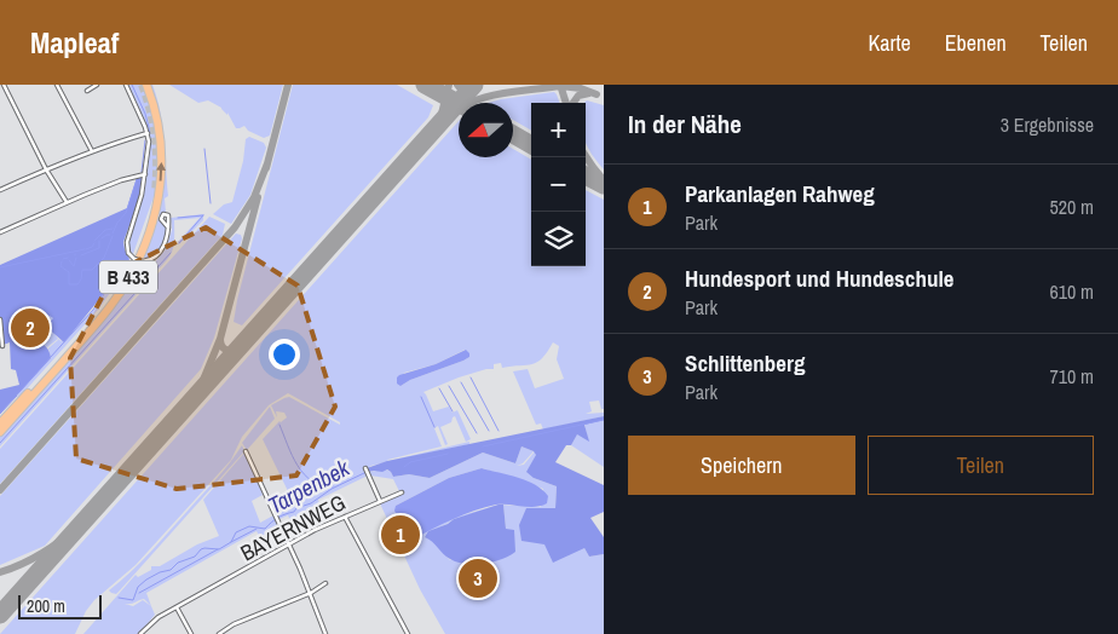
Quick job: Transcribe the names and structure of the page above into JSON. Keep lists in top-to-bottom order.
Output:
{
  "streets": {
    "highway": ["B 433"],
    "street": ["BAYERNWEG"]
  },
  "water": ["Tarpenbek"],
  "scale_bar": "200 m",
  "north": "left",
  "page": {
    "header": "Mapleaf",
    "nav": ["Karte", "Ebenen", "Teilen"],
    "heading": ["In der Nähe", "3 Ergebnisse"],
    "map_buttons": ["+", "−"],
    "list": [
      {
        "mark": "1",
        "name": "Parkanlagen Rahweg",
        "note": "Park",
        "value": "520 m"
      },
      {
        "mark": "2",
        "name": "Hundesport und Hundeschule",
        "note": "Park",
        "value": "610 m"
      },
      {
        "mark": "3",
        "name": "Schlittenberg",
        "note": "Park",
        "value": "710 m"
      }
    ],
    "pins": ["2", "1", "3"],
    "buttons": ["Speichern", "Teilen"],
    "scale": "200 m"
  }
}
